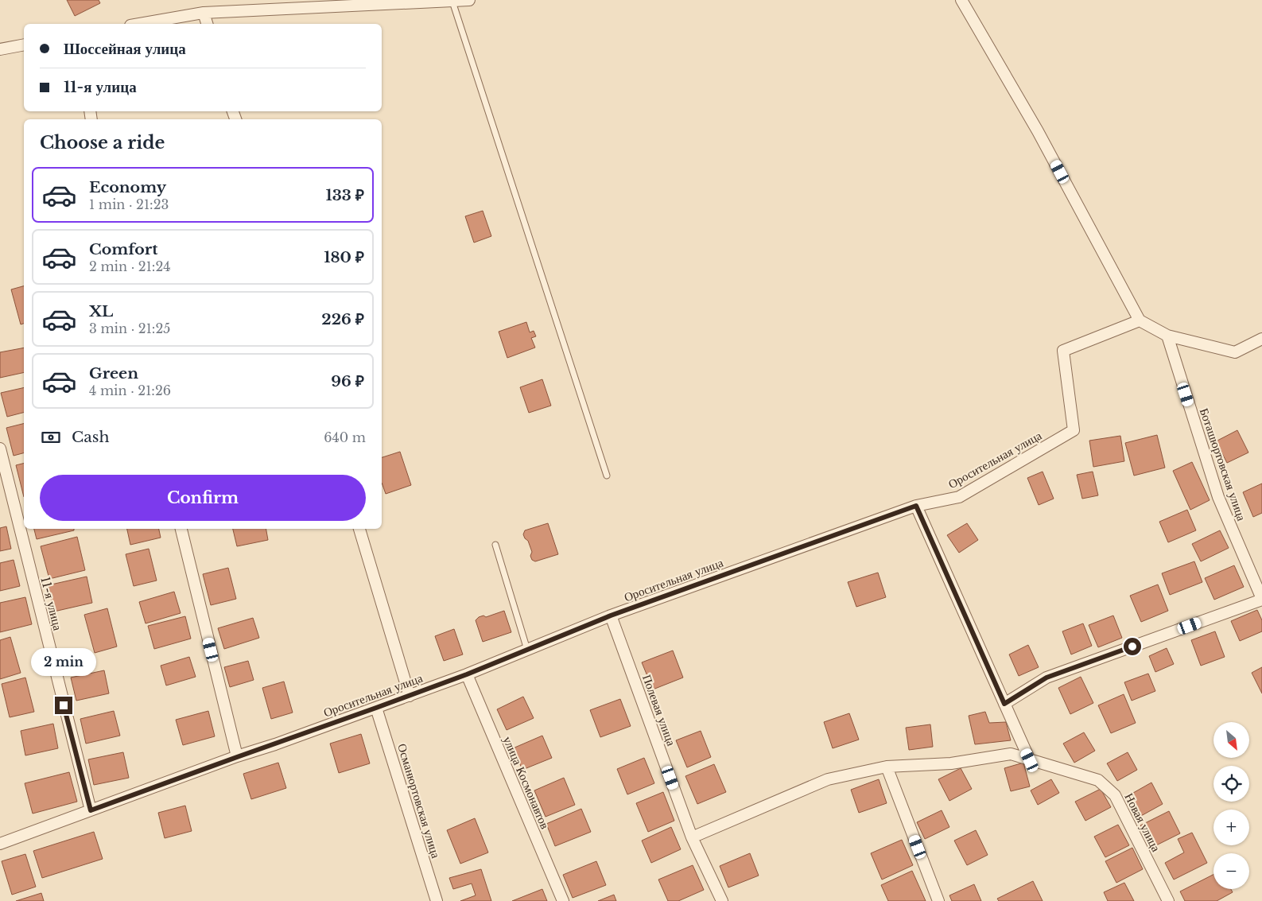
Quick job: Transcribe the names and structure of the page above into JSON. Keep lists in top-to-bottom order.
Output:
{
  "streets": {
    "street": [
      "Оросительная улица",
      "Боташюртовская улица",
      "11-я улица",
      "Полевая улица",
      "улица Космонавтов",
      "Османюртовская улица",
      "Новая улица"
    ]
  },
  "crossings": [
    ["Оросительная улица", "11-я улица"],
    ["Оросительная улица", "Полевая улица"],
    ["Оросительная улица", "улица Космонавтов"],
    ["Оросительная улица", "Османюртовская улица"],
    ["Полевая улица", "Новая улица"]
  ],
  "north": "bottom right",
  "page": {
    "banner": ["Шоссейная улица", "11-я улица"],
    "heading": "Choose a ride",
    "list": [
      {
        "name": "Economy",
        "note": "1 min · 21:23",
        "value": "133 ₽"
      },
      {
        "name": "Comfort",
        "note": "2 min · 21:24",
        "value": "180 ₽"
      },
      {
        "name": "XL",
        "note": "3 min · 21:25",
        "value": "226 ₽"
      },
      {
        "name": "Green",
        "note": "4 min · 21:26",
        "value": "96 ₽"
      }
    ],
    "pay": ["Cash", "640 m"],
    "buttons": "Confirm",
    "bubble": "2 min",
    "map_buttons": ["+", "−"]
  }
}
